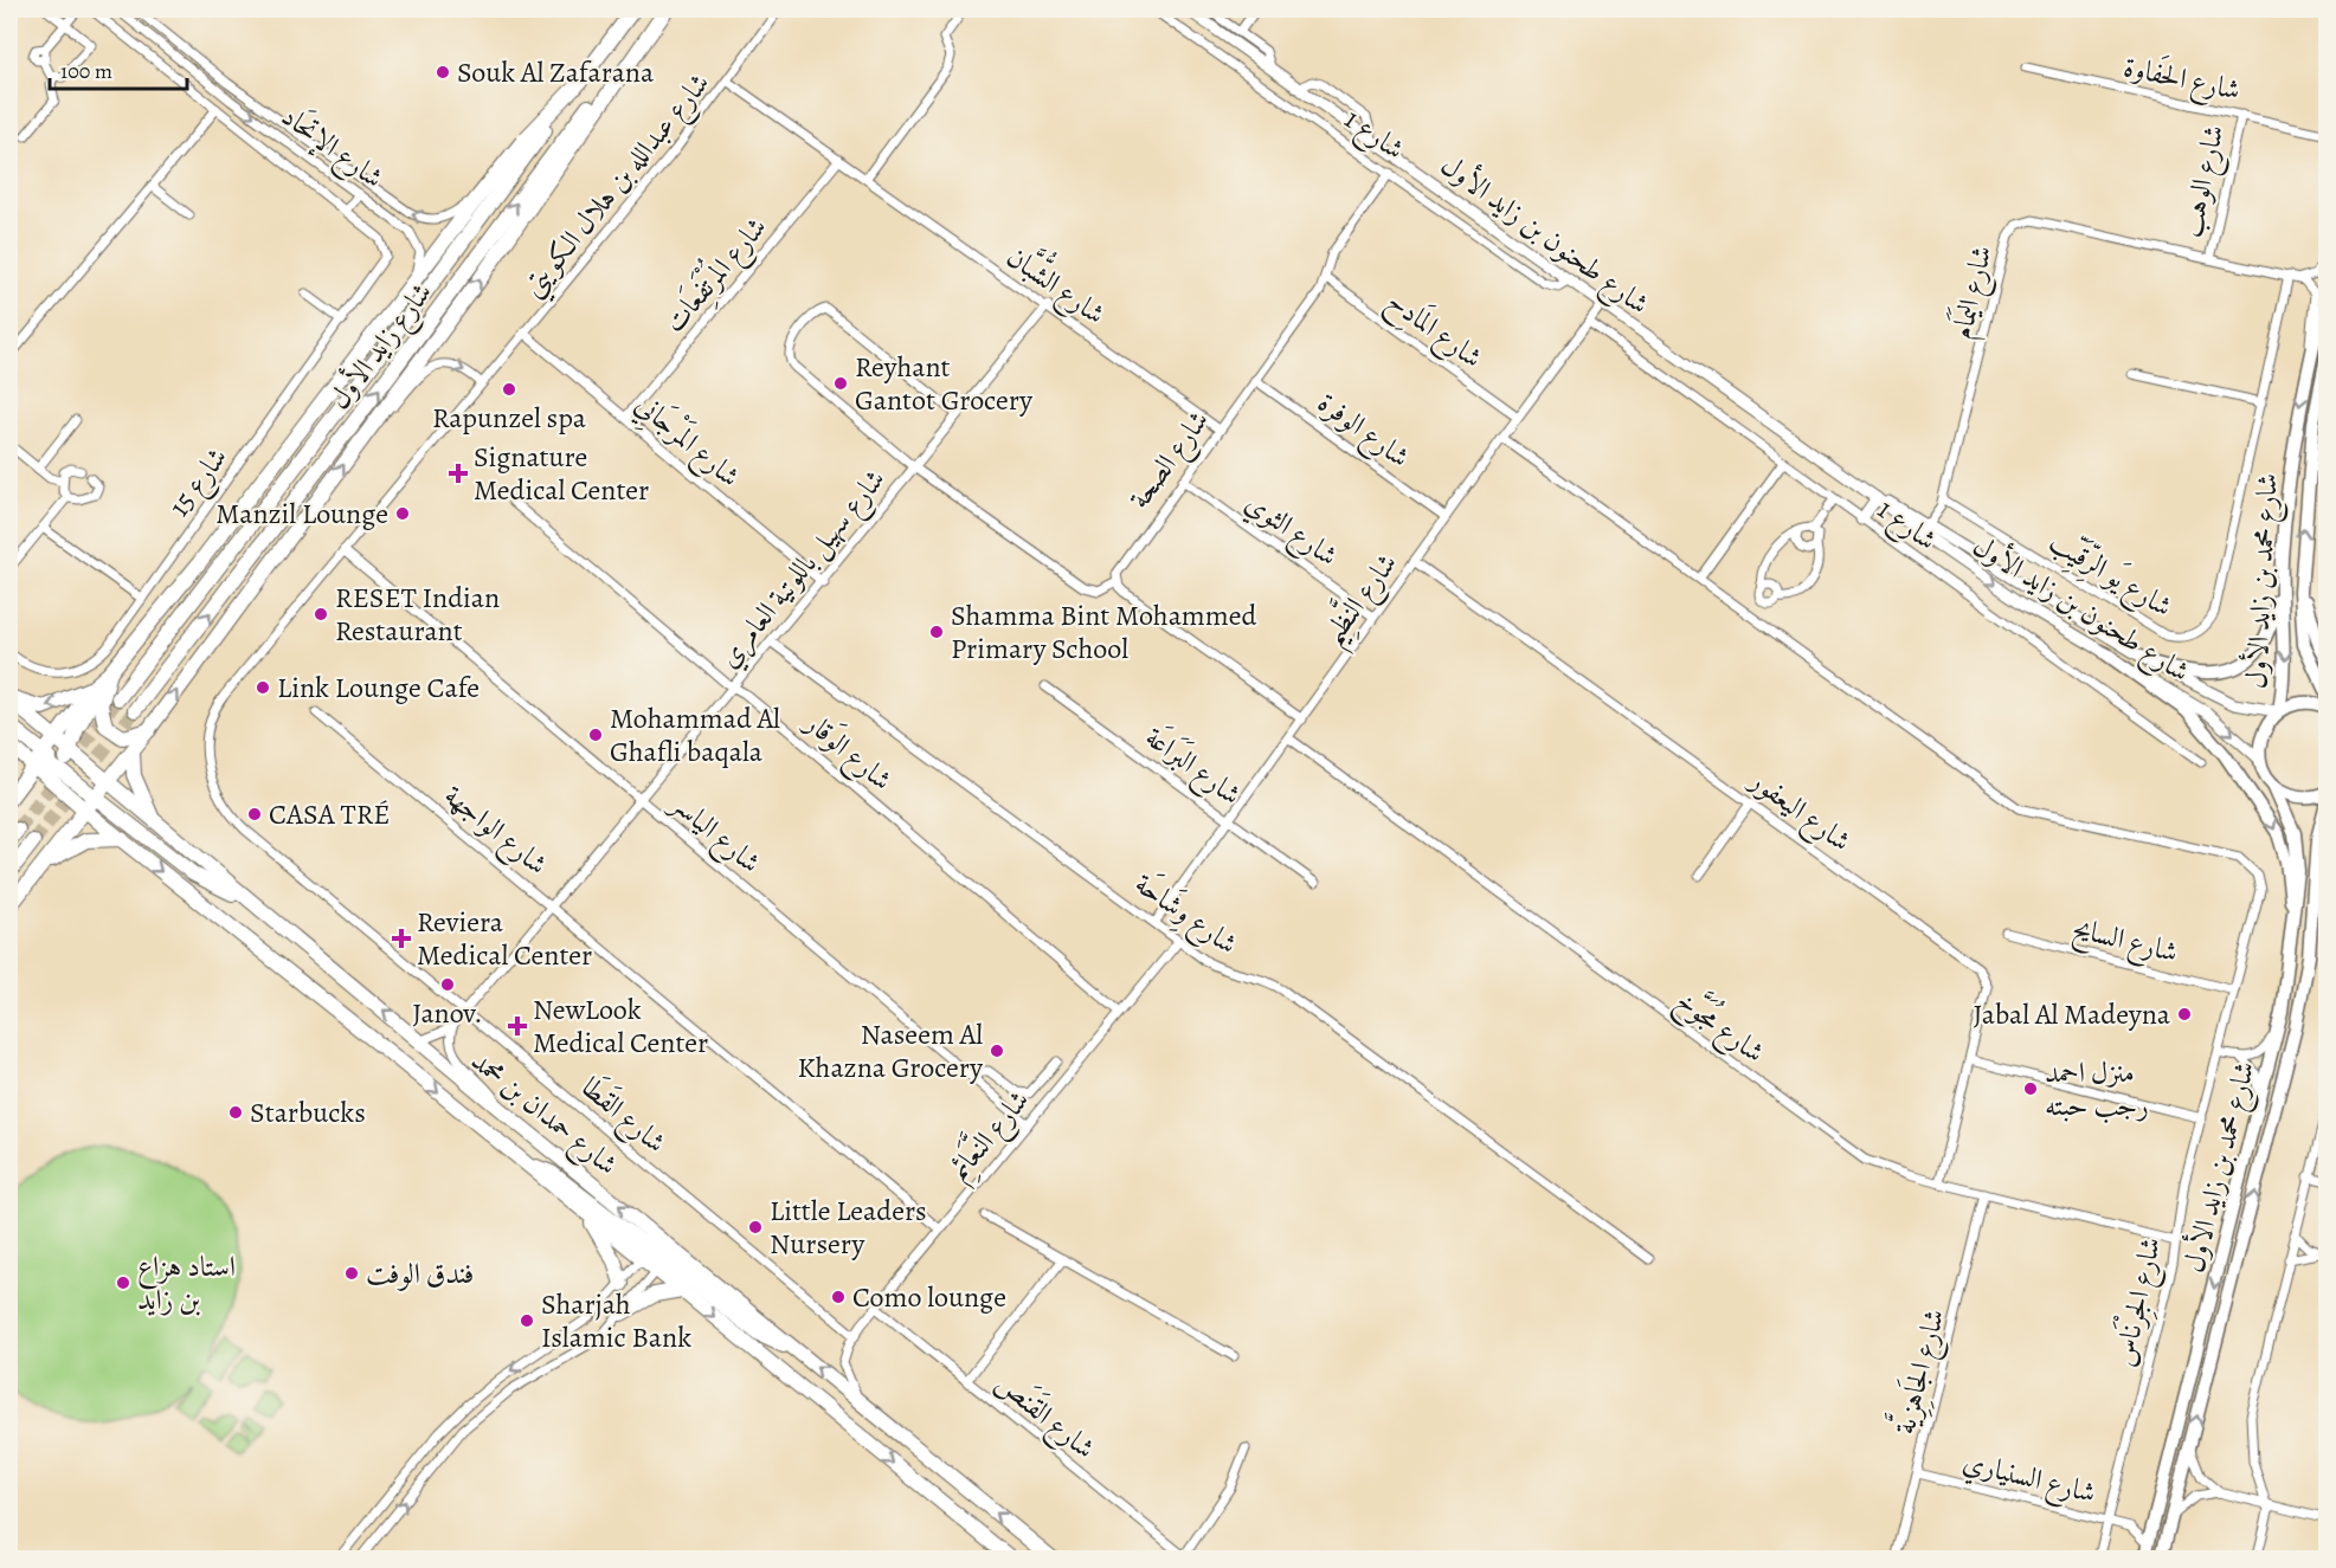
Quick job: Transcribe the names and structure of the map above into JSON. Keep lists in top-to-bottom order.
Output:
{
  "streets": {
    "main road": ["شارع زايد الأول", "شارع محمد بن زايد الأول", "شارع حمدان بن محمد"],
    "street": [
      "شارع الحَفاوة",
      "شارع 1",
      "شارع الإتحَاد",
      "شارع الوهب",
      "شارع عبدالله بن هلال الكويتي",
      "شارع طحنون بن زايد الأول",
      "شارع المُرْتَفِعَات",
      "شارع الشُّبَّان",
      "شارع اليَمَام",
      "شارع المَادِح",
      "شارع الوفرة",
      "شارع المَرْجَانِي",
      "شارع الصحة",
      "شارع 15",
      "شارع الثوي",
      "شارع سهيل باللوتية العامري",
      "شارع يَو الرِّقَيِّب",
      "شارع النَّظِيم",
      "شارع الوَقار",
      "شارع البَرَاعَة",
      "شارع اليعفور",
      "شارع الواجهة",
      "شارع الياسر",
      "شارع وِشَاحَة",
      "شارع السايح",
      "شارع مُجَوَّخ",
      "شارع القَطَا",
      "شارع النَّعَائِم",
      "شارع الجِرْنَاس",
      "شارع الجَاهِزِيَّة",
      "شارع القَنَص",
      "شارع السنياري"
    ]
  },
  "crossings": [
    ["شارع الحَفاوة", "شارع الوهب"],
    ["شارع 1", "شارع طحنون بن زايد الأول"],
    ["شارع 1", "شارع الصحة"],
    ["شارع 1", "شارع النَّظِيم"],
    ["شارع الوهب", "شارع اليَمَام"],
    ["شارع عبدالله بن هلال الكويتي", "شارع الشُّبَّان"],
    ["شارع عبدالله بن هلال الكويتي", "شارع المَرْجَانِي"],
    ["شارع عبدالله بن هلال الكويتي", "شارع الياسر"],
    ["شارع عبدالله بن هلال الكويتي", "شارع القَطَا"],
    ["شارع طحنون بن زايد الأول", "شارع اليَمَام"],
    ["شارع طحنون بن زايد الأول", "شارع محمد بن زايد الأول"],
    ["شارع طحنون بن زايد الأول", "شارع النَّظِيم"],
    ["شارع المُرْتَفِعَات", "شارع الشُّبَّان"],
    ["شارع المُرْتَفِعَات", "شارع المَرْجَانِي"],
    ["شارع الشُّبَّان", "شارع الصحة"],
    ["شارع الشُّبَّان", "شارع سهيل باللوتية العامري"],
    ["شارع اليَمَام", "شارع يَو الرِّقَيِّب"],
    ["شارع المَادِح", "شارع الصحة"],
    ["شارع المَادِح", "شارع النَّظِيم"],
    ["شارع الوفرة", "شارع الصحة"],
    ["شارع الوفرة", "شارع النَّظِيم"],
    ["شارع المَرْجَانِي", "شارع سهيل باللوتية العامري"],
    ["شارع الصحة", "شارع الثوي"],
    ["شارع الثوي", "شارع النَّظِيم"],
    ["شارع سهيل باللوتية العامري", "شارع الوَقار"],
    ["شارع سهيل باللوتية العامري", "شارع الواجهة"],
    ["شارع سهيل باللوتية العامري", "شارع الياسر"],
    ["شارع سهيل باللوتية العامري", "شارع وِشَاحَة"],
    ["شارع سهيل باللوتية العامري", "شارع حمدان بن محمد"],
    ["شارع سهيل باللوتية العامري", "شارع القَطَا"],
    ["شارع محمد بن زايد الأول", "شارع السنياري"],
    ["شارع النَّظِيم", "شارع البَرَاعَة"],
    ["شارع النَّظِيم", "شارع اليعفور"],
    ["شارع النَّظِيم", "شارع وِشَاحَة"],
    ["شارع النَّظِيم", "شارع مُجَوَّخ"],
    ["شارع الوَقار", "شارع النَّعَائِم"],
    ["شارع اليعفور", "شارع مُجَوَّخ"],
    ["شارع الواجهة", "شارع النَّعَائِم"],
    ["شارع الياسر", "شارع النَّعَائِم"],
    ["شارع وِشَاحَة", "شارع النَّعَائِم"],
    ["شارع السايح", "شارع الجِرْنَاس"],
    ["شارع مُجَوَّخ", "شارع الجِرْنَاس"],
    ["شارع مُجَوَّخ", "شارع الجَاهِزِيَّة"],
    ["شارع حمدان بن محمد", "شارع النَّعَائِم"],
    ["شارع القَطَا", "شارع النَّعَائِم"],
    ["شارع النَّعَائِم", "شارع القَنَص"],
    ["شارع الجِرْنَاس", "شارع السنياري"],
    ["شارع الجَاهِزِيَّة", "شارع السنياري"]
  ],
  "places": {
    "other": [
      "Souk Al Zafarana",
      "Reyhant Gantot Grocery",
      "Rapunzel spa",
      "Manzil Lounge",
      "RESET Indian Restaurant",
      "Shamma Bint Mohammed Primary School",
      "Link Lounge Cafe",
      "Mohammad Al Ghafli baqala",
      "CASA TRÉ",
      "Janov.",
      "Jabal Al Madeyna",
      "Naseem Al Khazna Grocery",
      "منزل احمد رجب حبته",
      "Starbucks",
      "Little Leaders Nursery",
      "فندق الوفت",
      "استاد هزاع بن زايد",
      "Como lounge",
      "Sharjah Islamic Bank"
    ],
    "health": ["Signature Medical Center", "Reviera Medical Center", "NewLook Medical Center"]
  },
  "scale_bar": "100 m"
}
